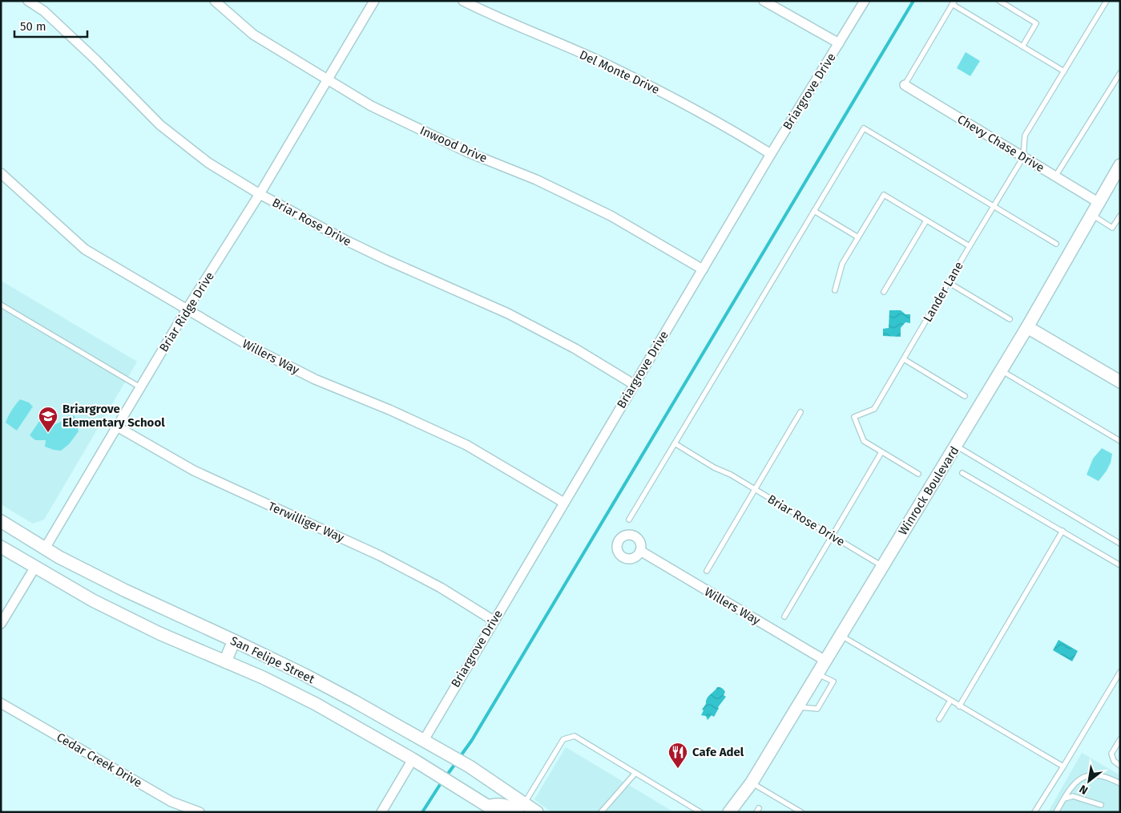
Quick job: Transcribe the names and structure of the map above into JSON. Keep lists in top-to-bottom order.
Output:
{
  "streets": {
    "main road": ["Briar Ridge Drive", "Winrock Boulevard", "San Felipe Street"],
    "street": [
      "Del Monte Drive",
      "Briargrove Drive",
      "Chevy Chase Drive",
      "Inwood Drive",
      "Briar Rose Drive",
      "Willers Way",
      "Terwilliger Way",
      "Cedar Creek Drive"
    ],
    "lane": ["Lander Lane"]
  },
  "crossings": [
    ["Del Monte Drive", "Briargrove Drive"],
    ["Briargrove Drive", "Inwood Drive"],
    ["Briargrove Drive", "Briar Rose Drive"],
    ["Briargrove Drive", "Willers Way"],
    ["Briargrove Drive", "Terwilliger Way"],
    ["Briargrove Drive", "San Felipe Street"],
    ["Chevy Chase Drive", "Lander Lane"],
    ["Chevy Chase Drive", "Winrock Boulevard"],
    ["Inwood Drive", "Briar Ridge Drive"],
    ["Briar Rose Drive", "Briar Ridge Drive"],
    ["Briar Rose Drive", "Winrock Boulevard"],
    ["Briar Ridge Drive", "Willers Way"],
    ["Briar Ridge Drive", "Terwilliger Way"],
    ["Briar Ridge Drive", "San Felipe Street"],
    ["Willers Way", "Winrock Boulevard"]
  ],
  "places": {
    "school or university": ["Briargrove Elementary School"],
    "restaurant": ["Cafe Adel"]
  },
  "scale_bar": "50 m",
  "north": "bottom left"
}
